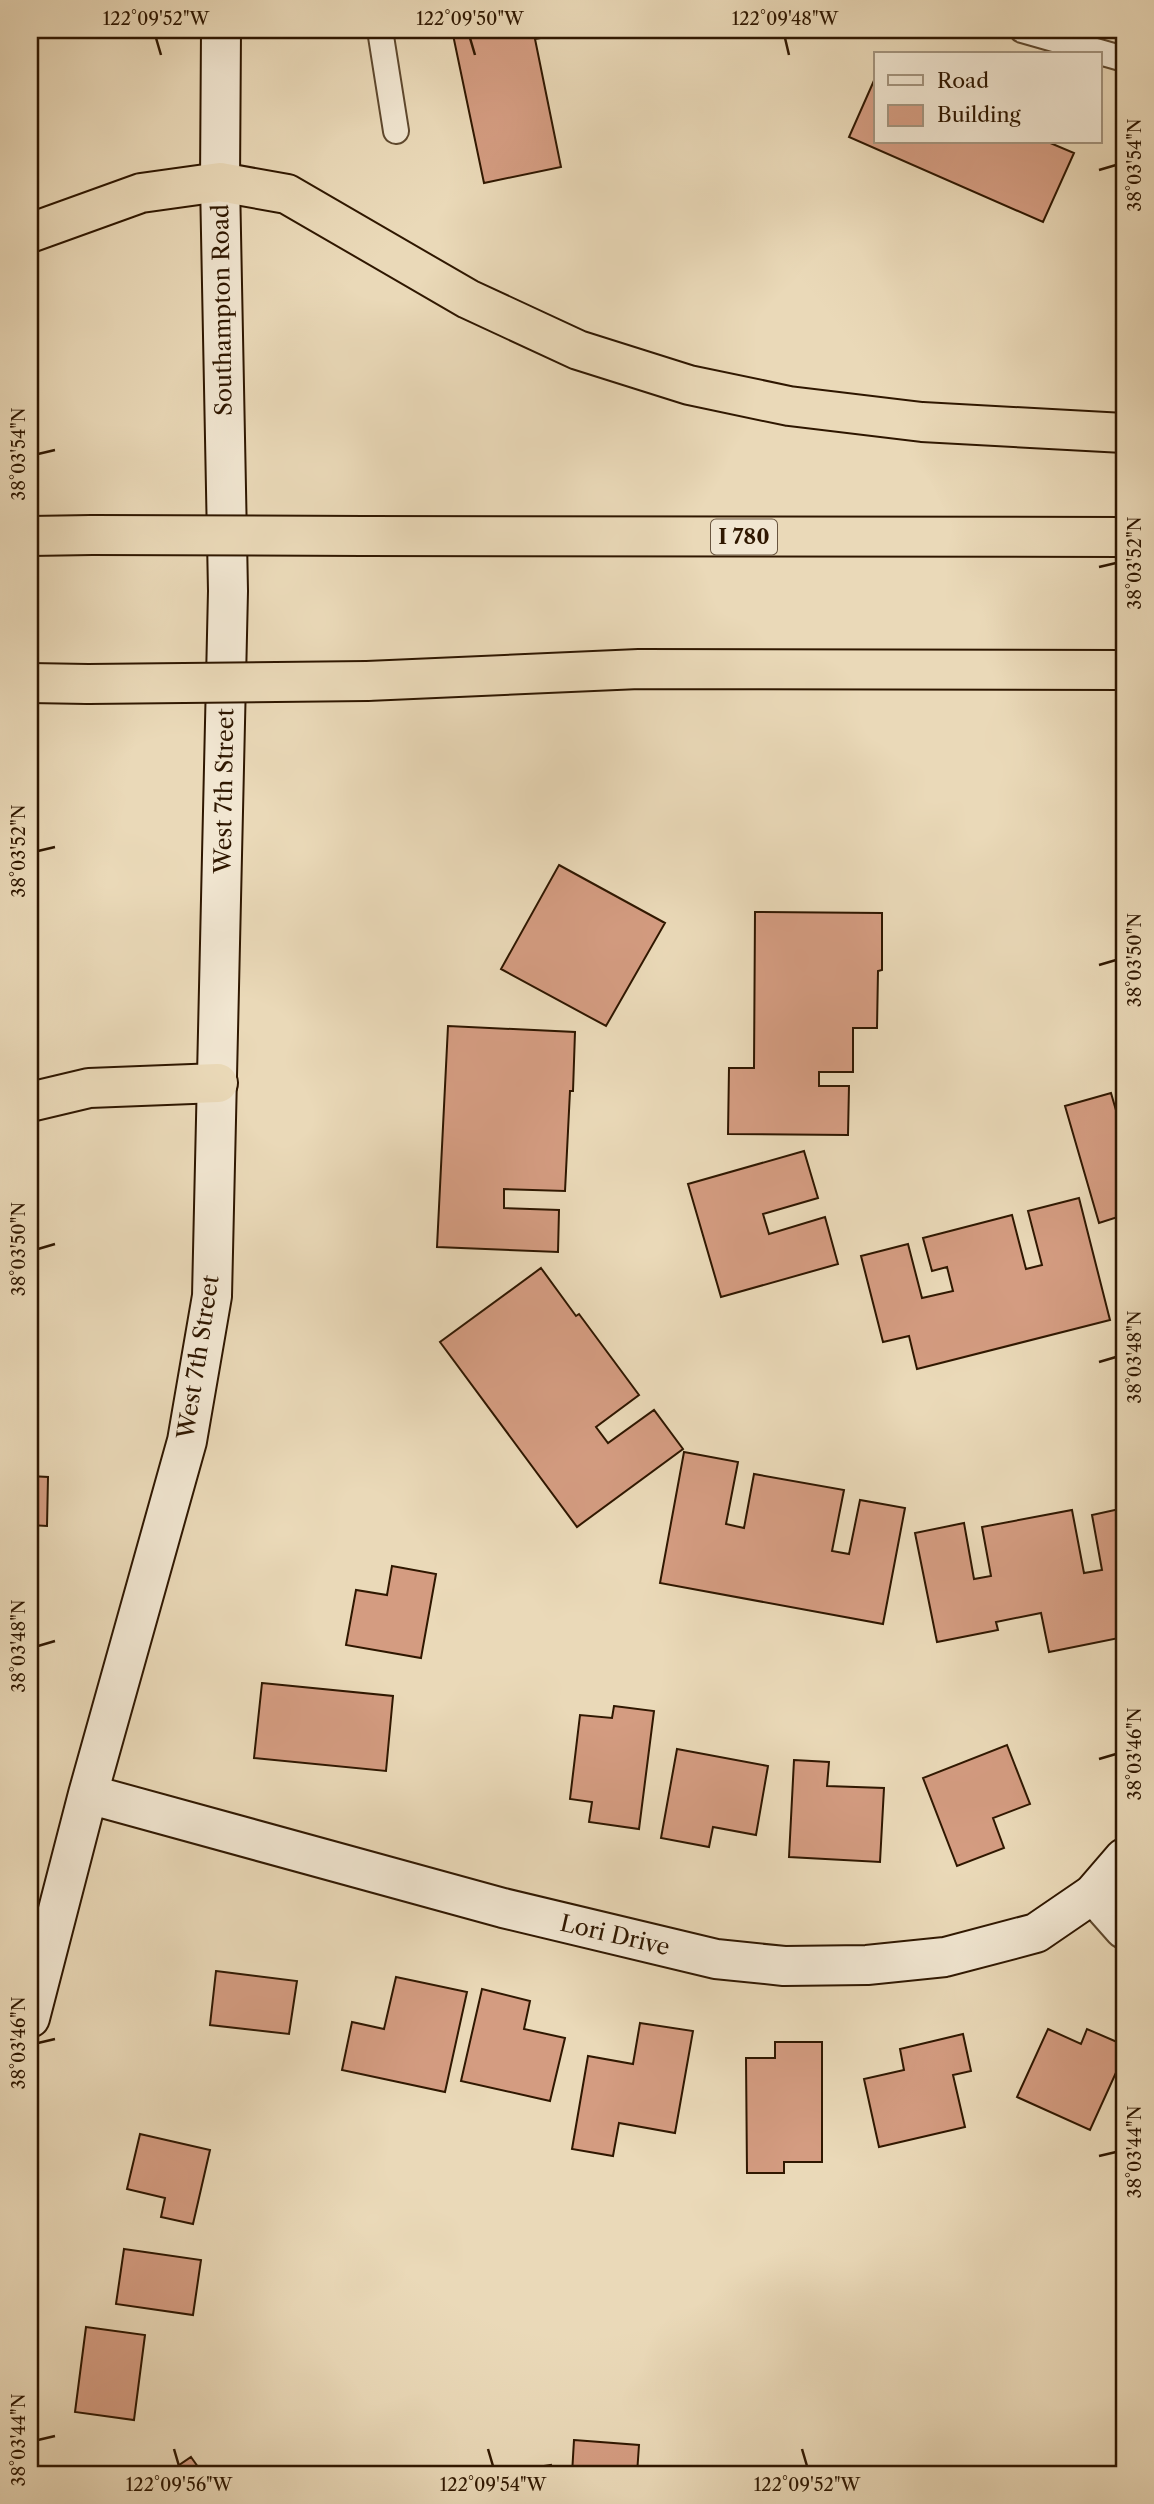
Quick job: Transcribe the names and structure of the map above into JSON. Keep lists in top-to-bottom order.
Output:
{
  "streets": {
    "highway": ["I 780"],
    "street": ["Southampton Road", "West 7th Street", "Lori Drive"]
  },
  "crossings": [
    ["Southampton Road", "West 7th Street"],
    ["West 7th Street", "Lori Drive"]
  ],
  "legend": ["Road", "Building"],
  "coordinates": [
    "122°09'52\"W",
    "122°09'50\"W",
    "122°09'48\"W",
    "38°03'54\"N",
    "38°03'52\"N",
    "38°03'50\"N",
    "38°03'48\"N",
    "38°03'46\"N",
    "38°03'44\"N",
    "122°09'56\"W",
    "122°09'54\"W"
  ]
}
